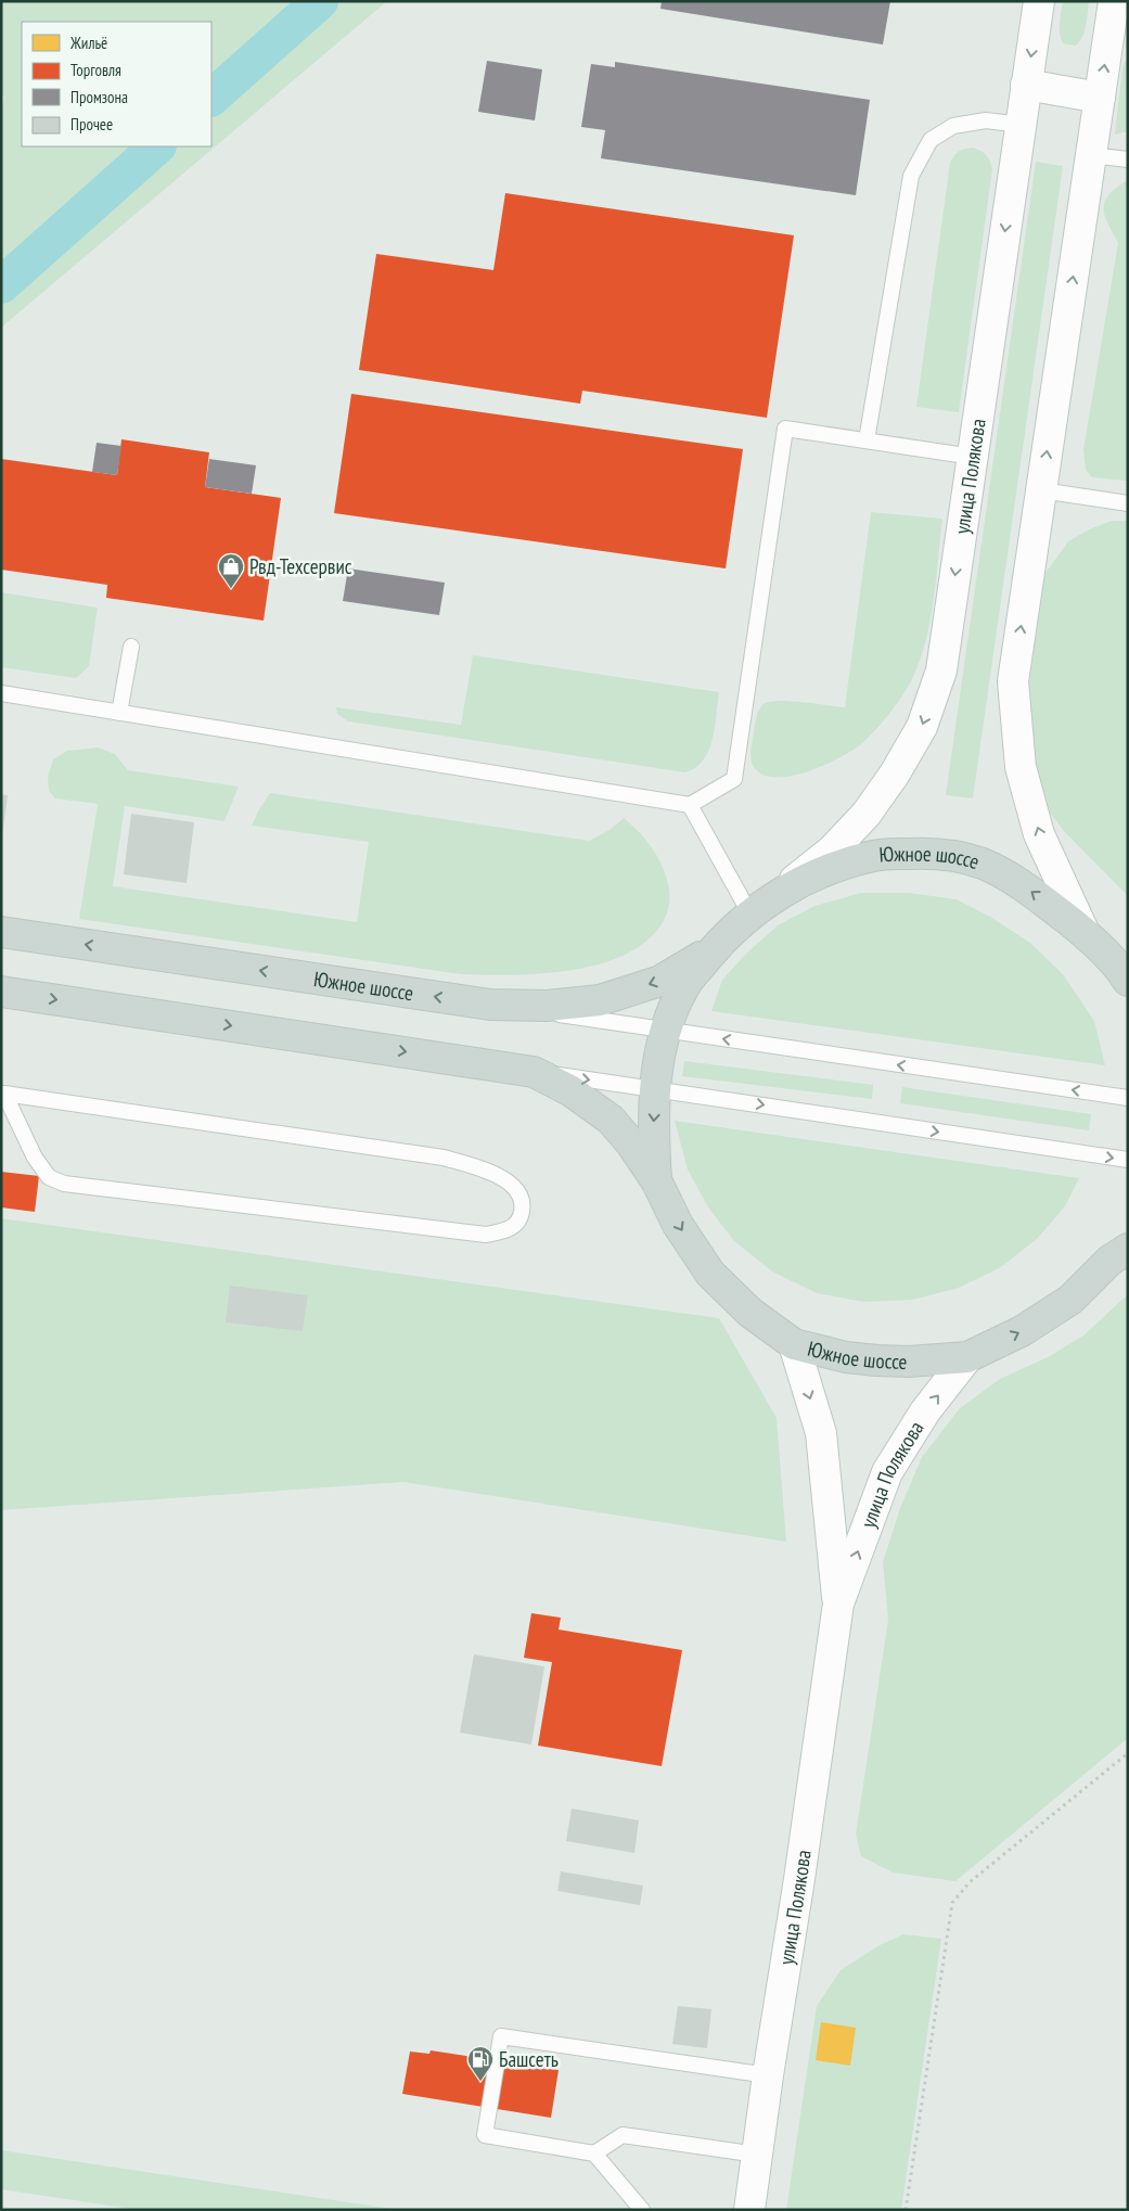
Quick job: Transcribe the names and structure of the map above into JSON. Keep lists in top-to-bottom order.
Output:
{
  "streets": {
    "main road": ["улица Полякова", "Южное шоссе"]
  },
  "crossings": [
    ["улица Полякова", "Южное шоссе"]
  ],
  "places": {
    "shop": ["Рвд-Техсервис"],
    "fuel station": ["Башсеть"]
  },
  "legend": [
    "Жильё",
    "Торговля",
    "Промзона",
    "Прочее"
  ]
}
